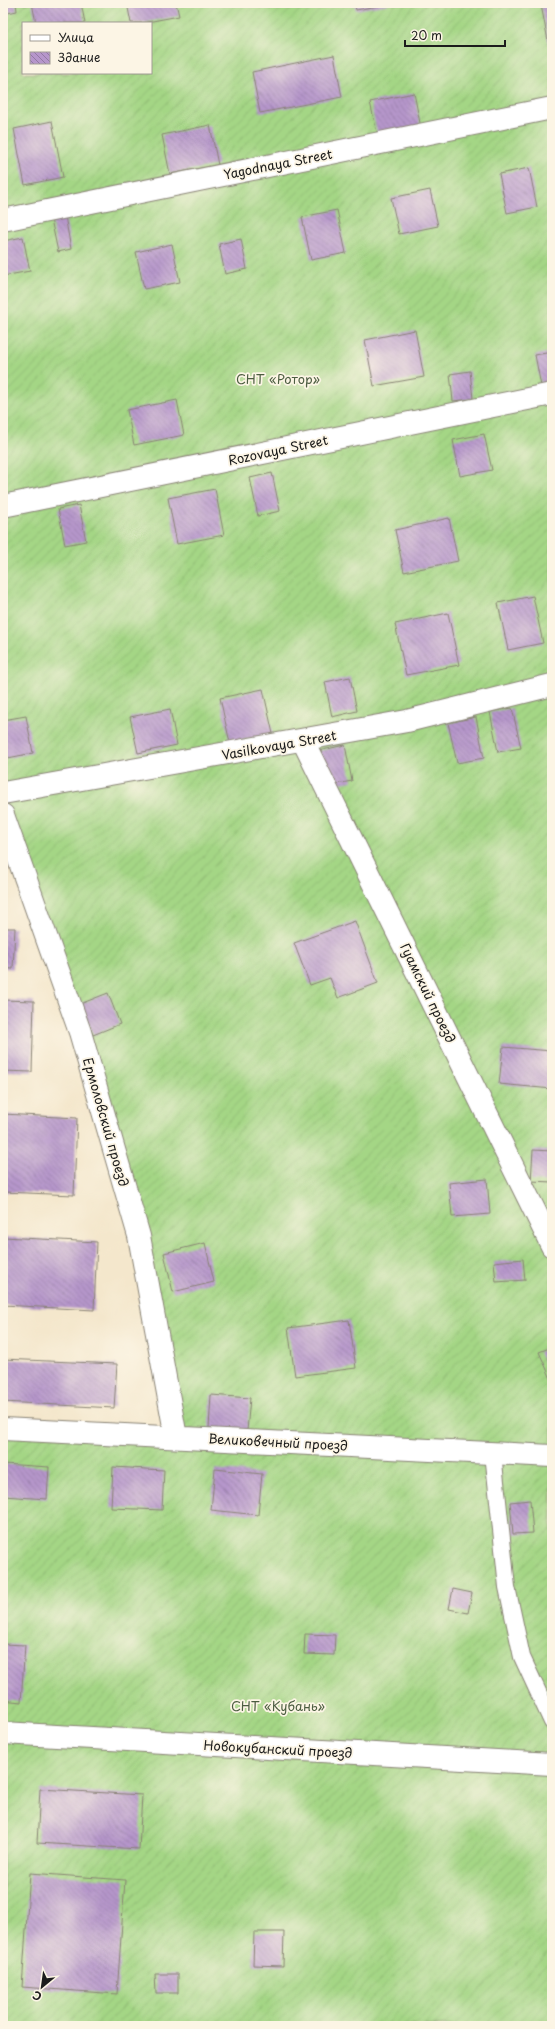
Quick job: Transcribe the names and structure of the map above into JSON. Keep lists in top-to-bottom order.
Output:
{
  "streets": {
    "street": [
      "Yagodnaya Street",
      "Rozovaya Street",
      "Vasilkovaya Street",
      "Гуамский проезд",
      "Ермоловский проезд",
      "Великовечный проезд",
      "Новокубанский проезд"
    ]
  },
  "crossings": [
    ["Vasilkovaya Street", "Гуамский проезд"],
    ["Ермоловский проезд", "Великовечный проезд"]
  ],
  "parks": ["СНТ «Ротор»", "СНТ «Кубань»"],
  "legend": ["Улица", "Здание"],
  "scale_bar": "20 m",
  "north": "bottom left"
}
